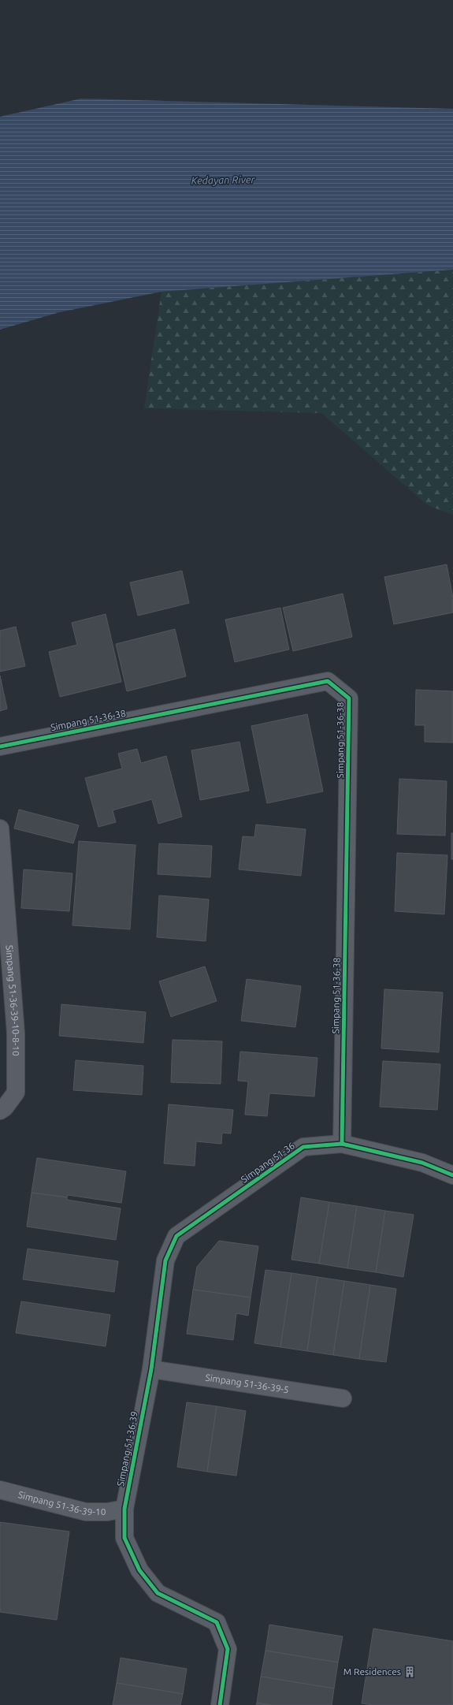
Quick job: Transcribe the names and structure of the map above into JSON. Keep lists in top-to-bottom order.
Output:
{
  "streets": {
    "street": [
      "Simpang 51-36-38",
      "Simpang 51-36-39-10-8-10",
      "Simpang 51-36",
      "Simpang 51-36-39-5",
      "Simpang 51-36-39",
      "Simpang 51-36-39-10"
    ]
  },
  "crossings": [
    ["Simpang 51-36-38", "Simpang 51-36"],
    ["Simpang 51-36", "Simpang 51-36-39"],
    ["Simpang 51-36-39-5", "Simpang 51-36-39"],
    ["Simpang 51-36-39", "Simpang 51-36-39-10"]
  ],
  "water": ["Kedayan River"],
  "places": {
    "building": ["M Residences"]
  }
}
